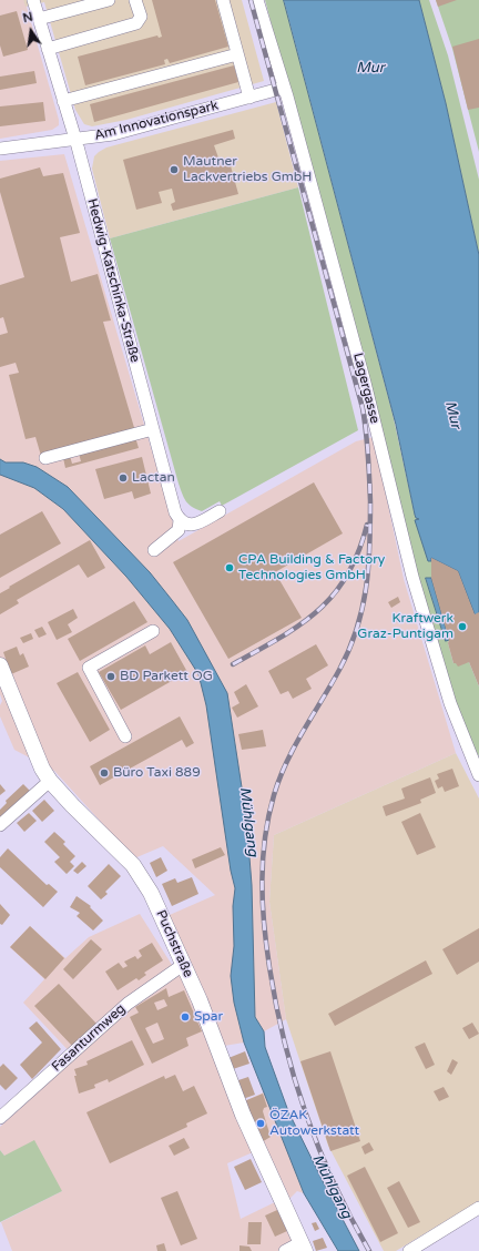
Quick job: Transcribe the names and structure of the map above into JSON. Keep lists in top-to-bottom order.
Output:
{
  "streets": {
    "main road": ["Puchstraße"],
    "street": [
      "Am Innovationspark",
      "Hedwig-Katschinka-Straße",
      "Lagergasse",
      "Fasanturmweg"
    ]
  },
  "crossings": [
    ["Am Innovationspark", "Hedwig-Katschinka-Straße"],
    ["Am Innovationspark", "Lagergasse"],
    ["Puchstraße", "Fasanturmweg"]
  ],
  "water": ["Mur", "Mühlgang"],
  "places": [
    "Mautner Lackvertriebs GmbH",
    "Lactan",
    "CPA Building & Factory Technologies GmbH",
    "Kraftwerk Graz-Puntigam",
    "BD Parkett OG",
    "Büro Taxi 889",
    "Spar",
    "ÖZAK Autowerkstatt"
  ],
  "north": "top"
}
